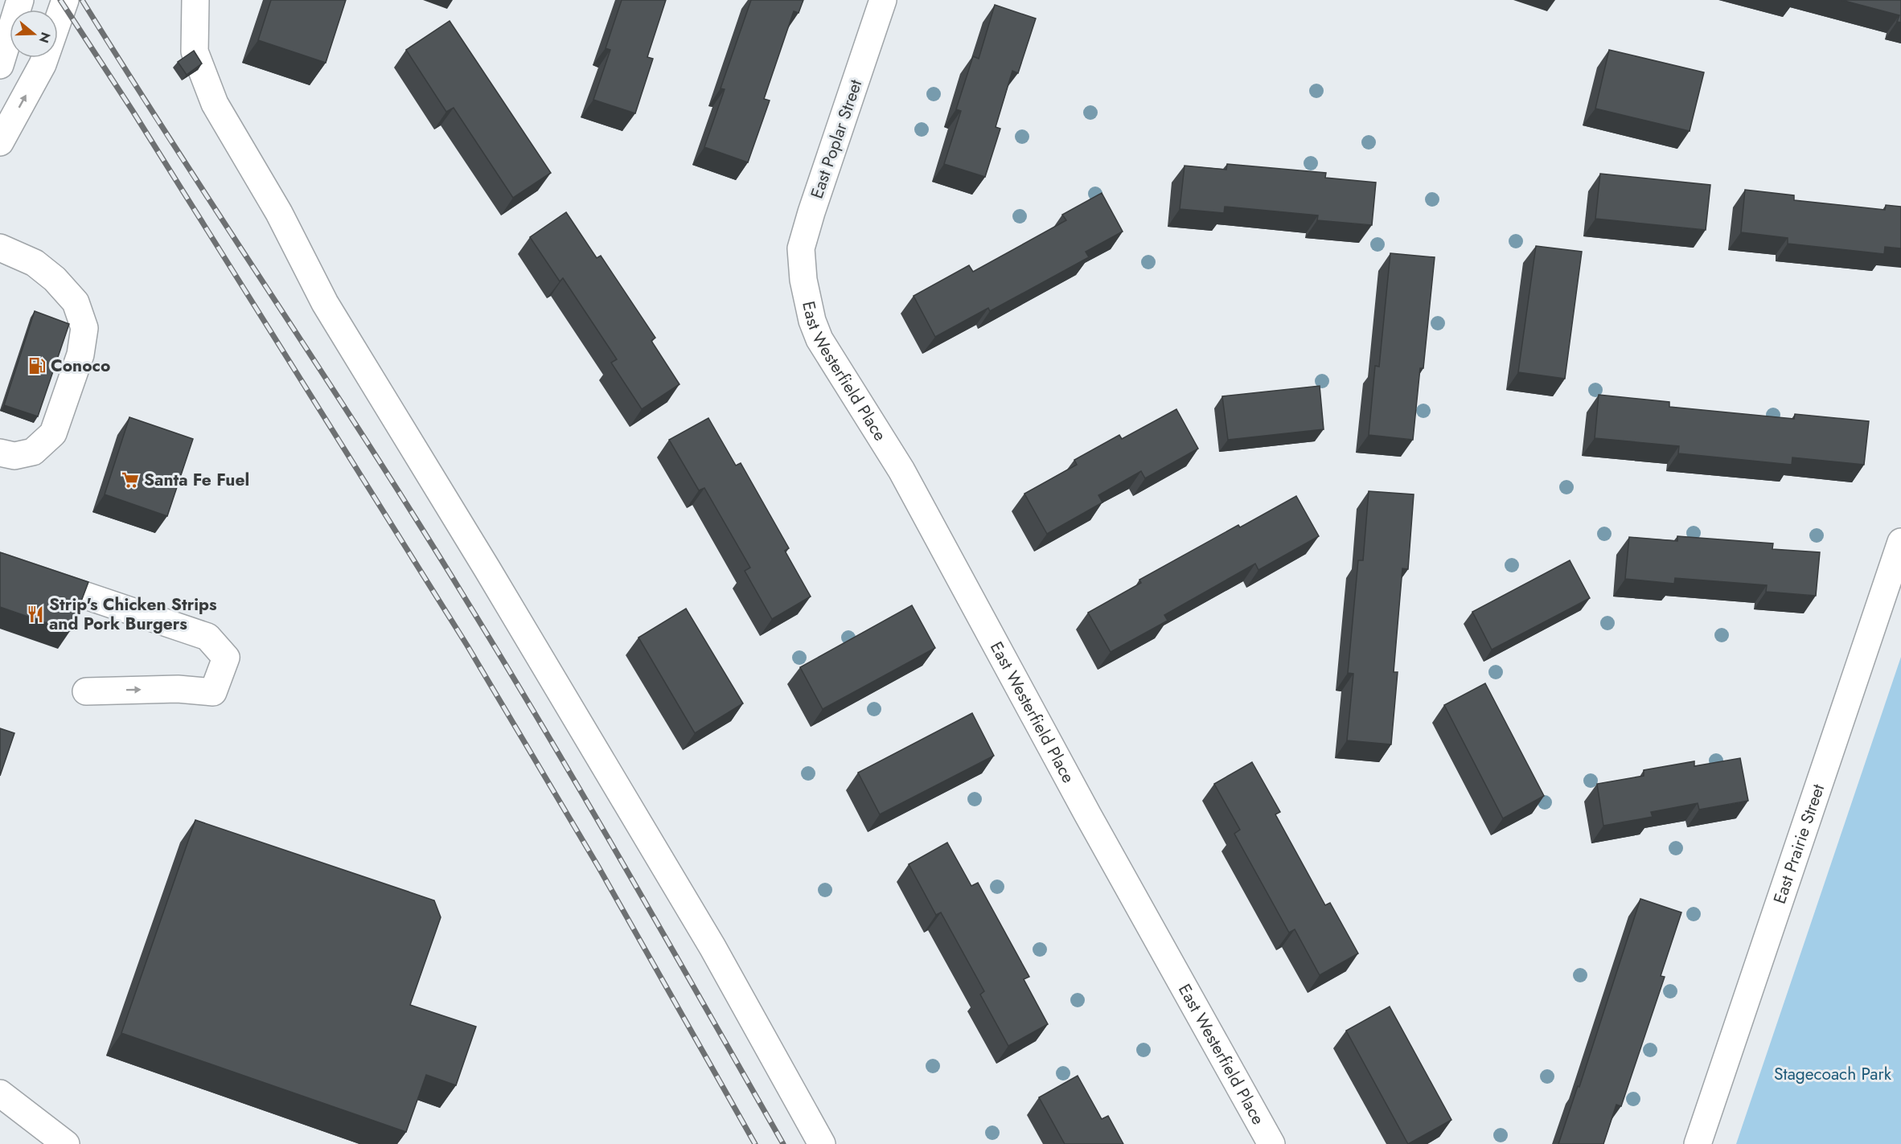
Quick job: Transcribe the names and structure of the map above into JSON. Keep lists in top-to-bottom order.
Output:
{
  "streets": {
    "street": ["East Poplar Street", "East Westerfield Place", "East Prairie Street"]
  },
  "crossings": [
    ["East Poplar Street", "East Westerfield Place"]
  ],
  "parks": ["Stagecoach Park"],
  "places": {
    "fuel station": ["Conoco"],
    "supermarket": ["Santa Fe Fuel"],
    "restaurant": ["Strip's Chicken Strips and Pork Burgers"]
  },
  "north": "right"
}
